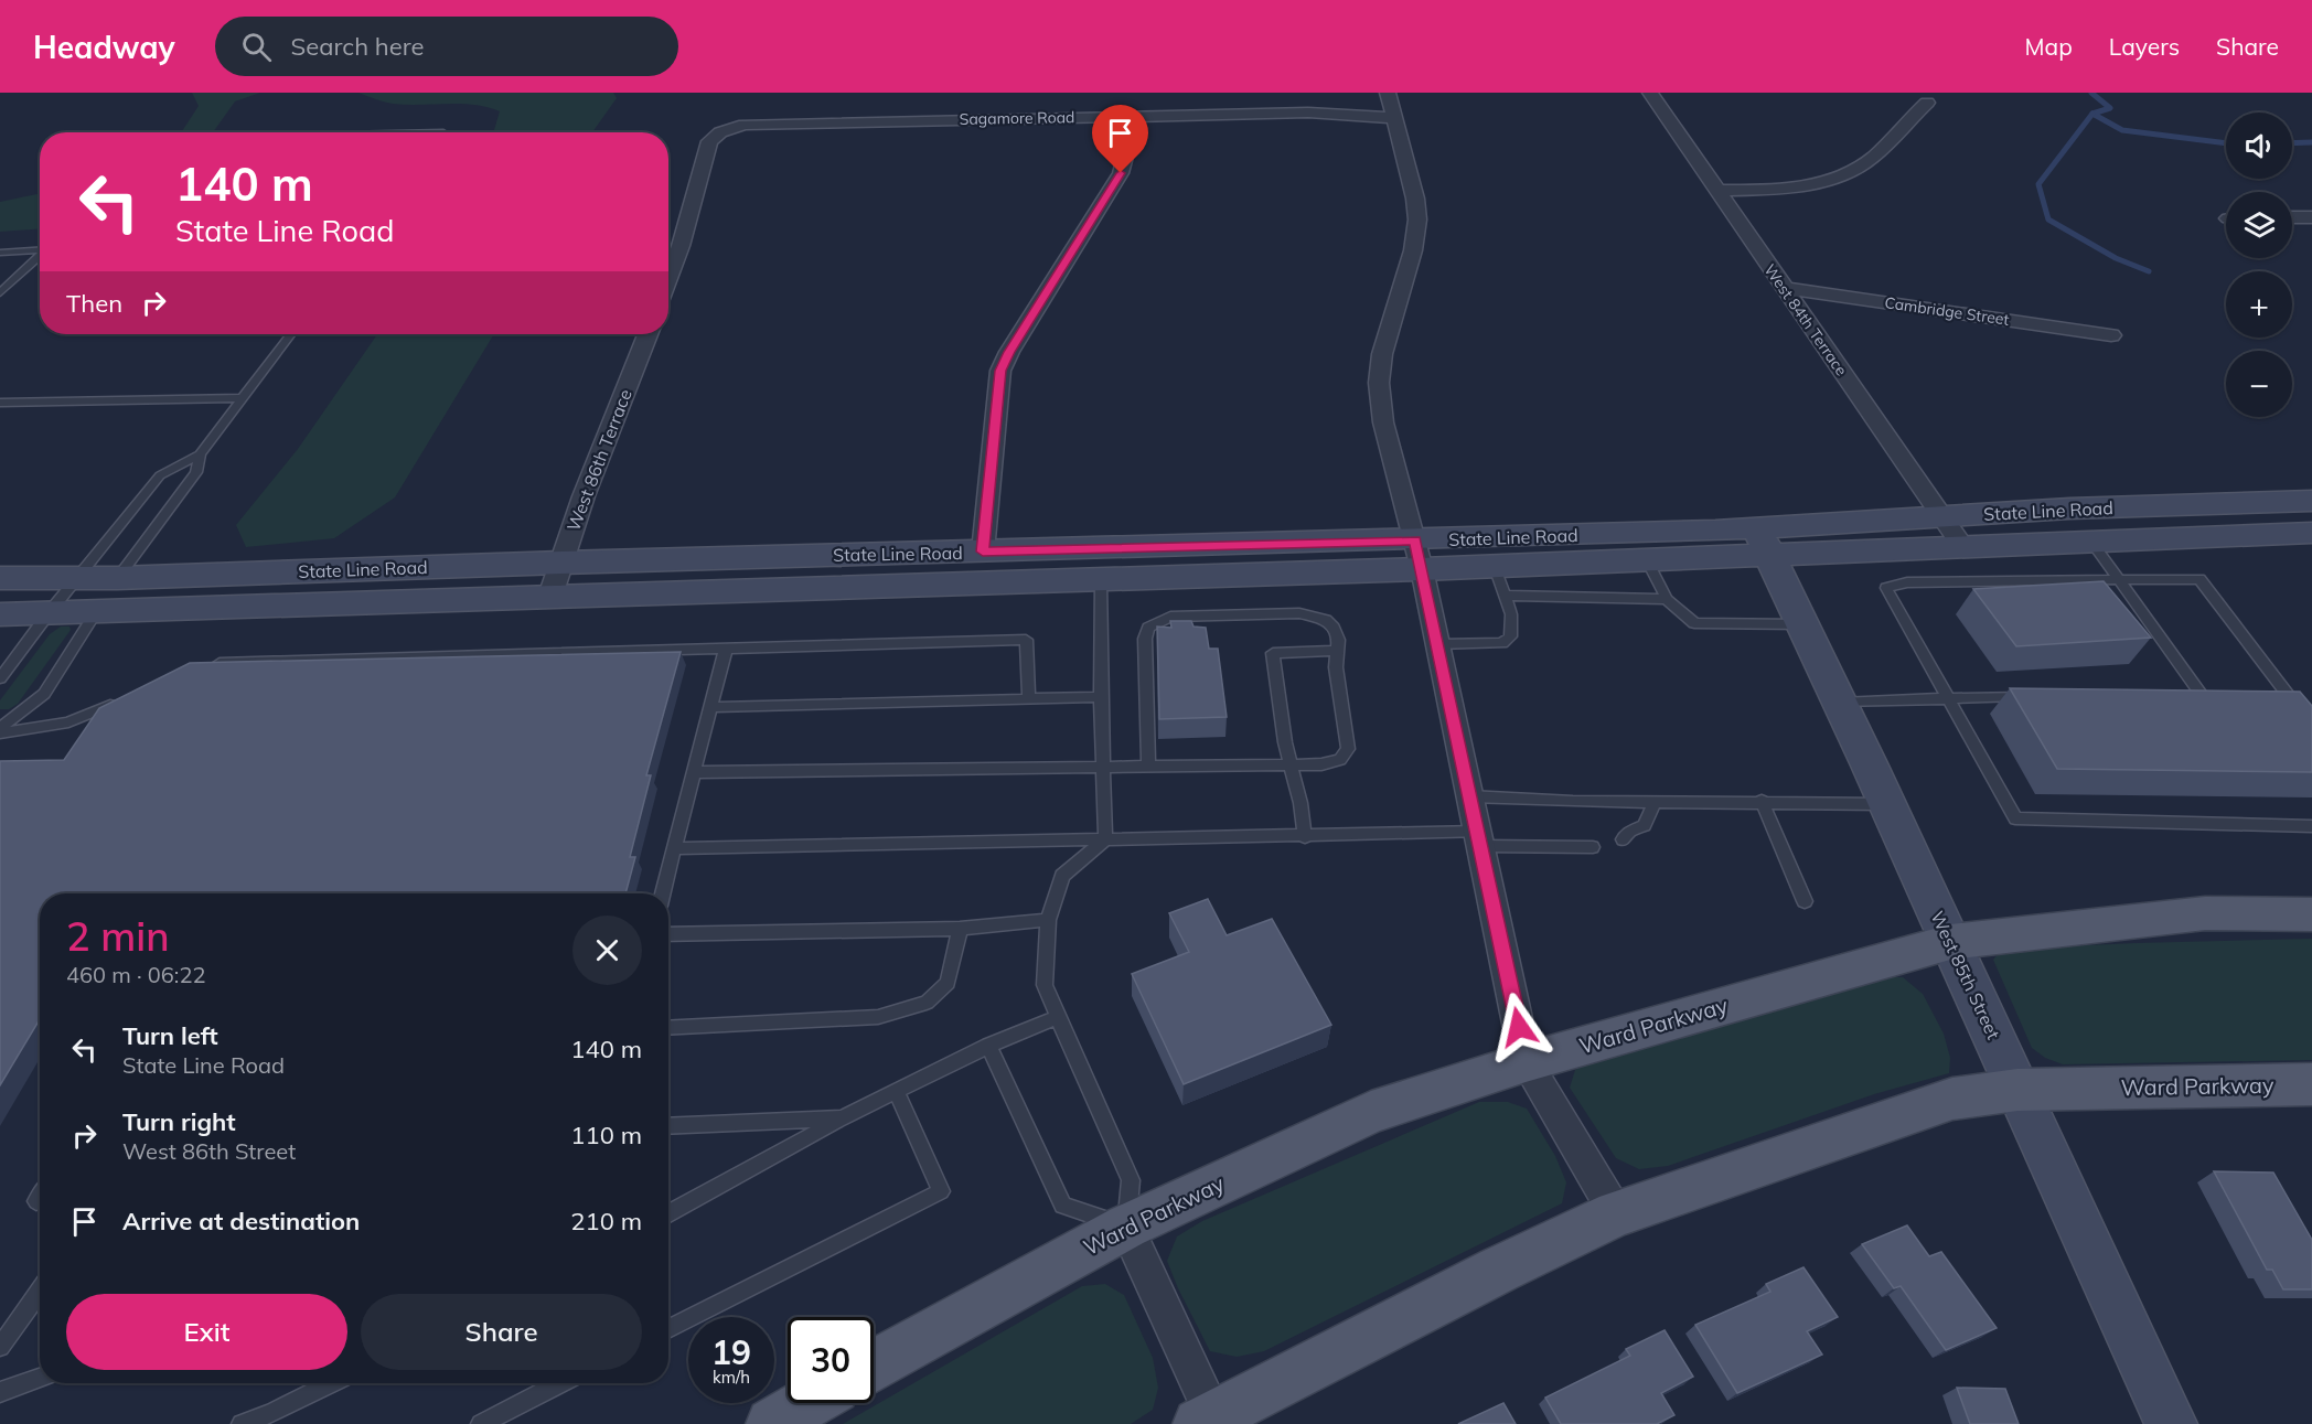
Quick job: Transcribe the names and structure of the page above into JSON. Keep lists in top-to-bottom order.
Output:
{
  "streets": {
    "main road": ["State Line Road", "West 85th Street", "Ward Parkway"],
    "street": [
      "Sagamore Road",
      "Cambridge Street",
      "West 84th Terrace",
      "West 86th Terrace"
    ]
  },
  "crossings": [
    ["Cambridge Street", "West 84th Terrace"],
    ["West 84th Terrace", "State Line Road"],
    ["West 86th Terrace", "State Line Road"],
    ["State Line Road", "West 85th Street"],
    ["West 85th Street", "Ward Parkway"]
  ],
  "page": {
    "header": "Headway",
    "search": "Search here",
    "nav": ["Map", "Layers", "Share"],
    "map_buttons": ["+", "−"],
    "turn": ["140 m", "State Line Road"],
    "then": "Then",
    "heading": ["2 min", "460 m · 06:22"],
    "list": [
      {
        "name": "Turn left",
        "note": "State Line Road",
        "value": "140 m"
      },
      {
        "name": "Turn right",
        "note": "West 86th Street",
        "value": "110 m"
      },
      {
        "name": "Arrive at destination",
        "value": "210 m"
      }
    ],
    "buttons": ["Exit", "Share"],
    "speed": "19 km/h",
    "limit": "30"
  }
}
